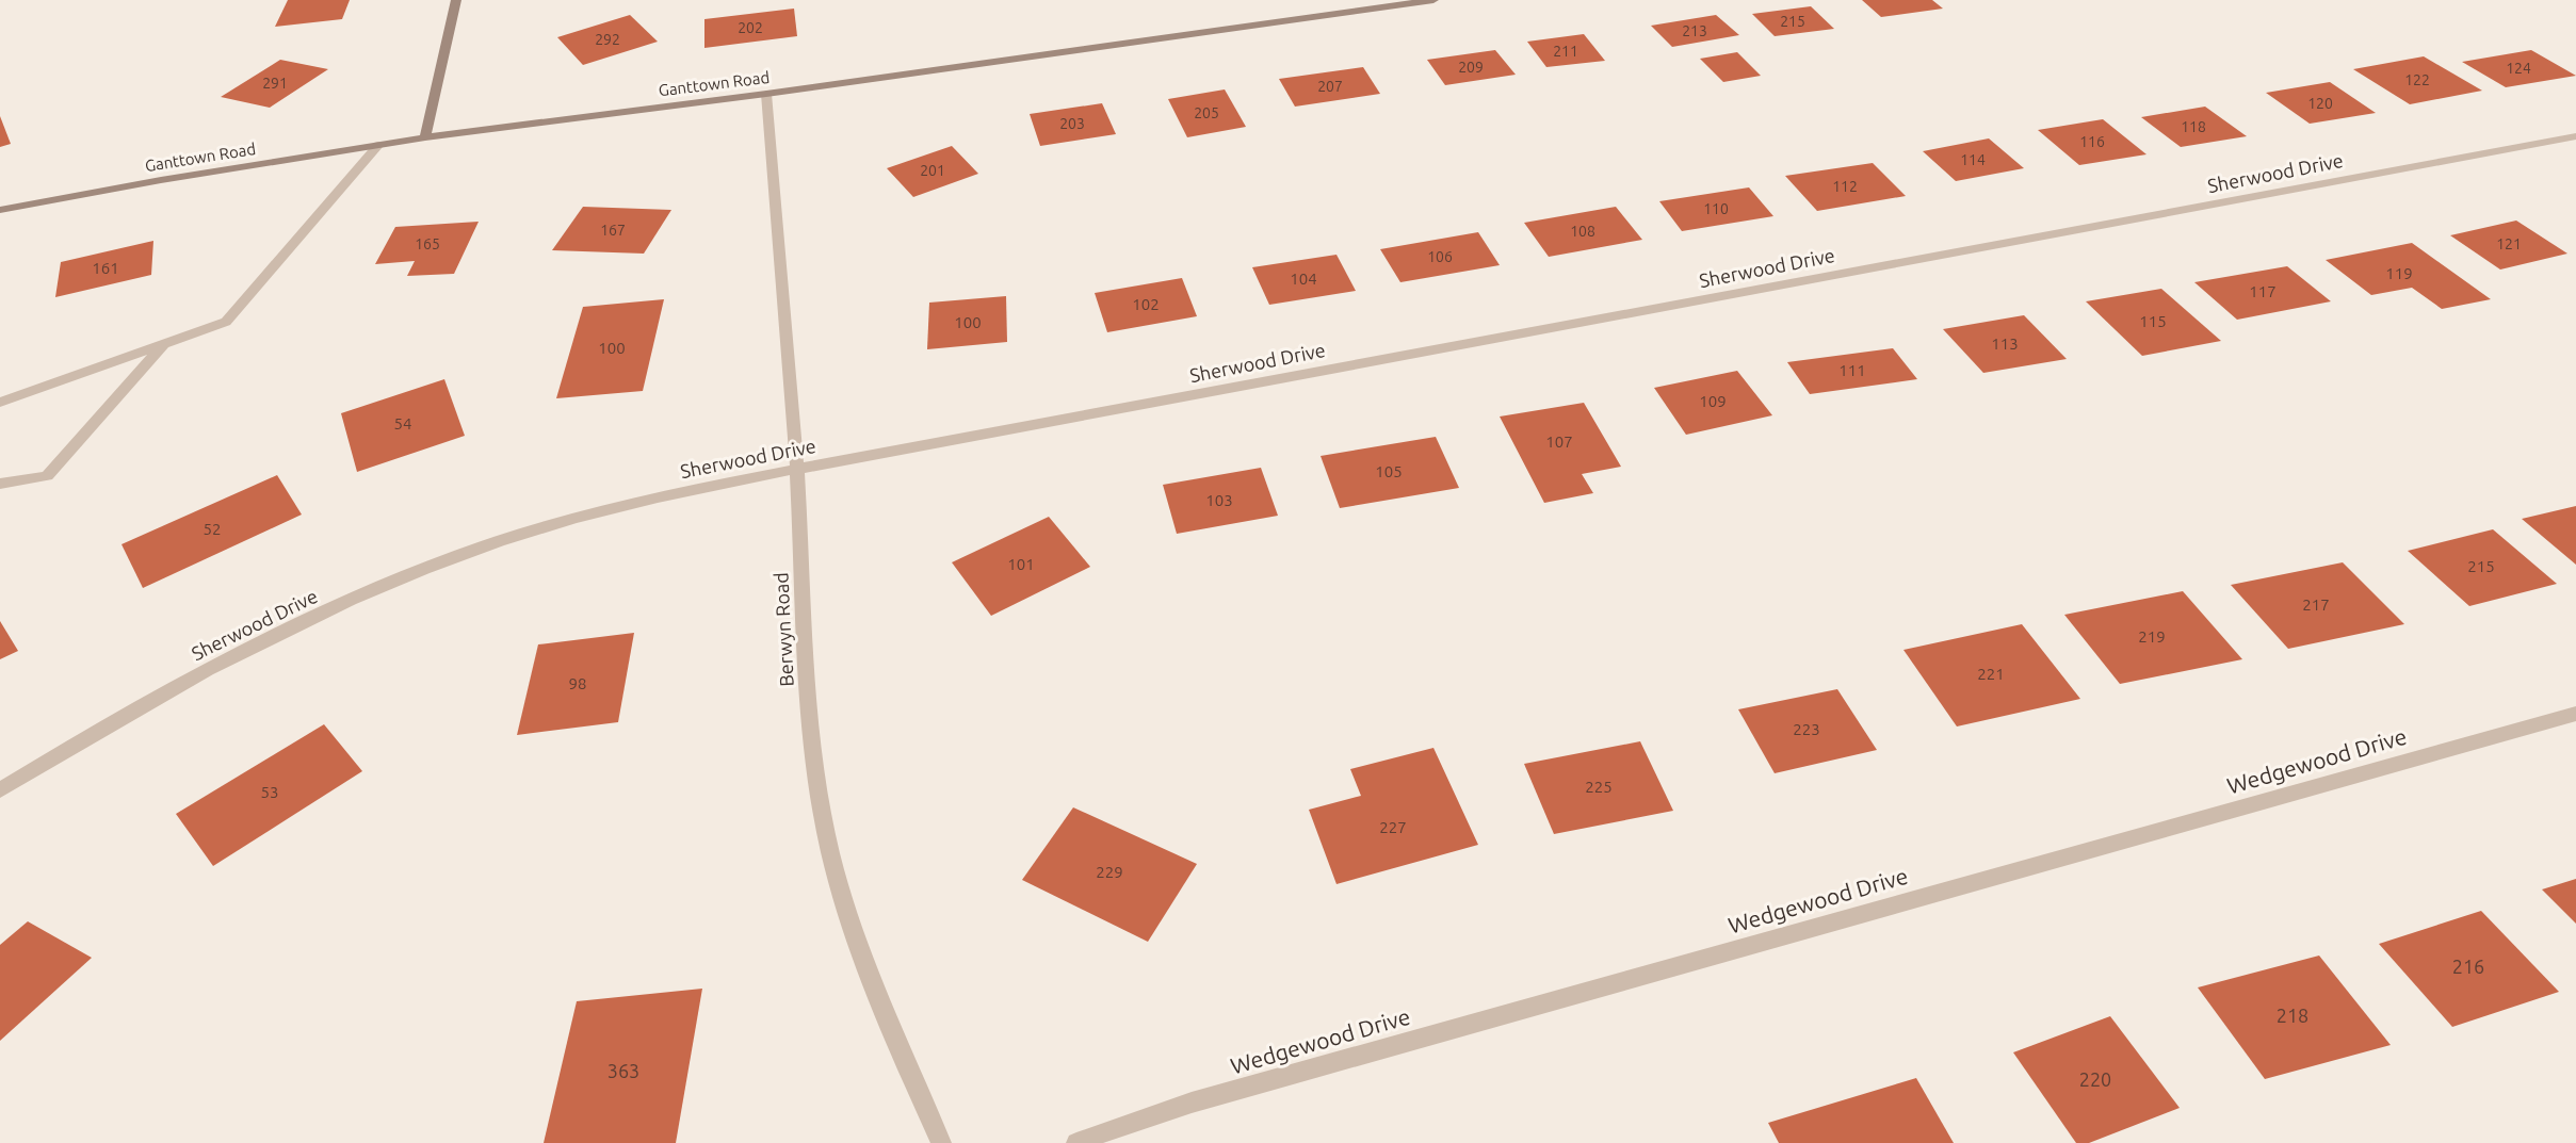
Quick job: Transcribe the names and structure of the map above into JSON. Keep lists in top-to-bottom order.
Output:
{
  "streets": {
    "street": [
      "Ganttown Road",
      "Sherwood Drive",
      "Berwyn Road",
      "Wedgewood Drive"
    ]
  },
  "crossings": [
    ["Ganttown Road", "Berwyn Road"],
    ["Sherwood Drive", "Berwyn Road"]
  ],
  "house_numbers": [
    "215",
    "202",
    "213",
    "292",
    "211",
    "209",
    "124",
    "122",
    "291",
    "207",
    "120",
    "205",
    "203",
    "118",
    "116",
    "114",
    "201",
    "112",
    "110",
    "167",
    "108",
    "165",
    "121",
    "106",
    "161",
    "119",
    "104",
    "117",
    "102",
    "115",
    "100",
    "113",
    "100",
    "111",
    "109",
    "54",
    "107",
    "105",
    "103",
    "52",
    "101",
    "215",
    "217",
    "219",
    "221",
    "98",
    "223",
    "225",
    "53",
    "227",
    "229",
    "216",
    "218",
    "363",
    "220"
  ]
}
